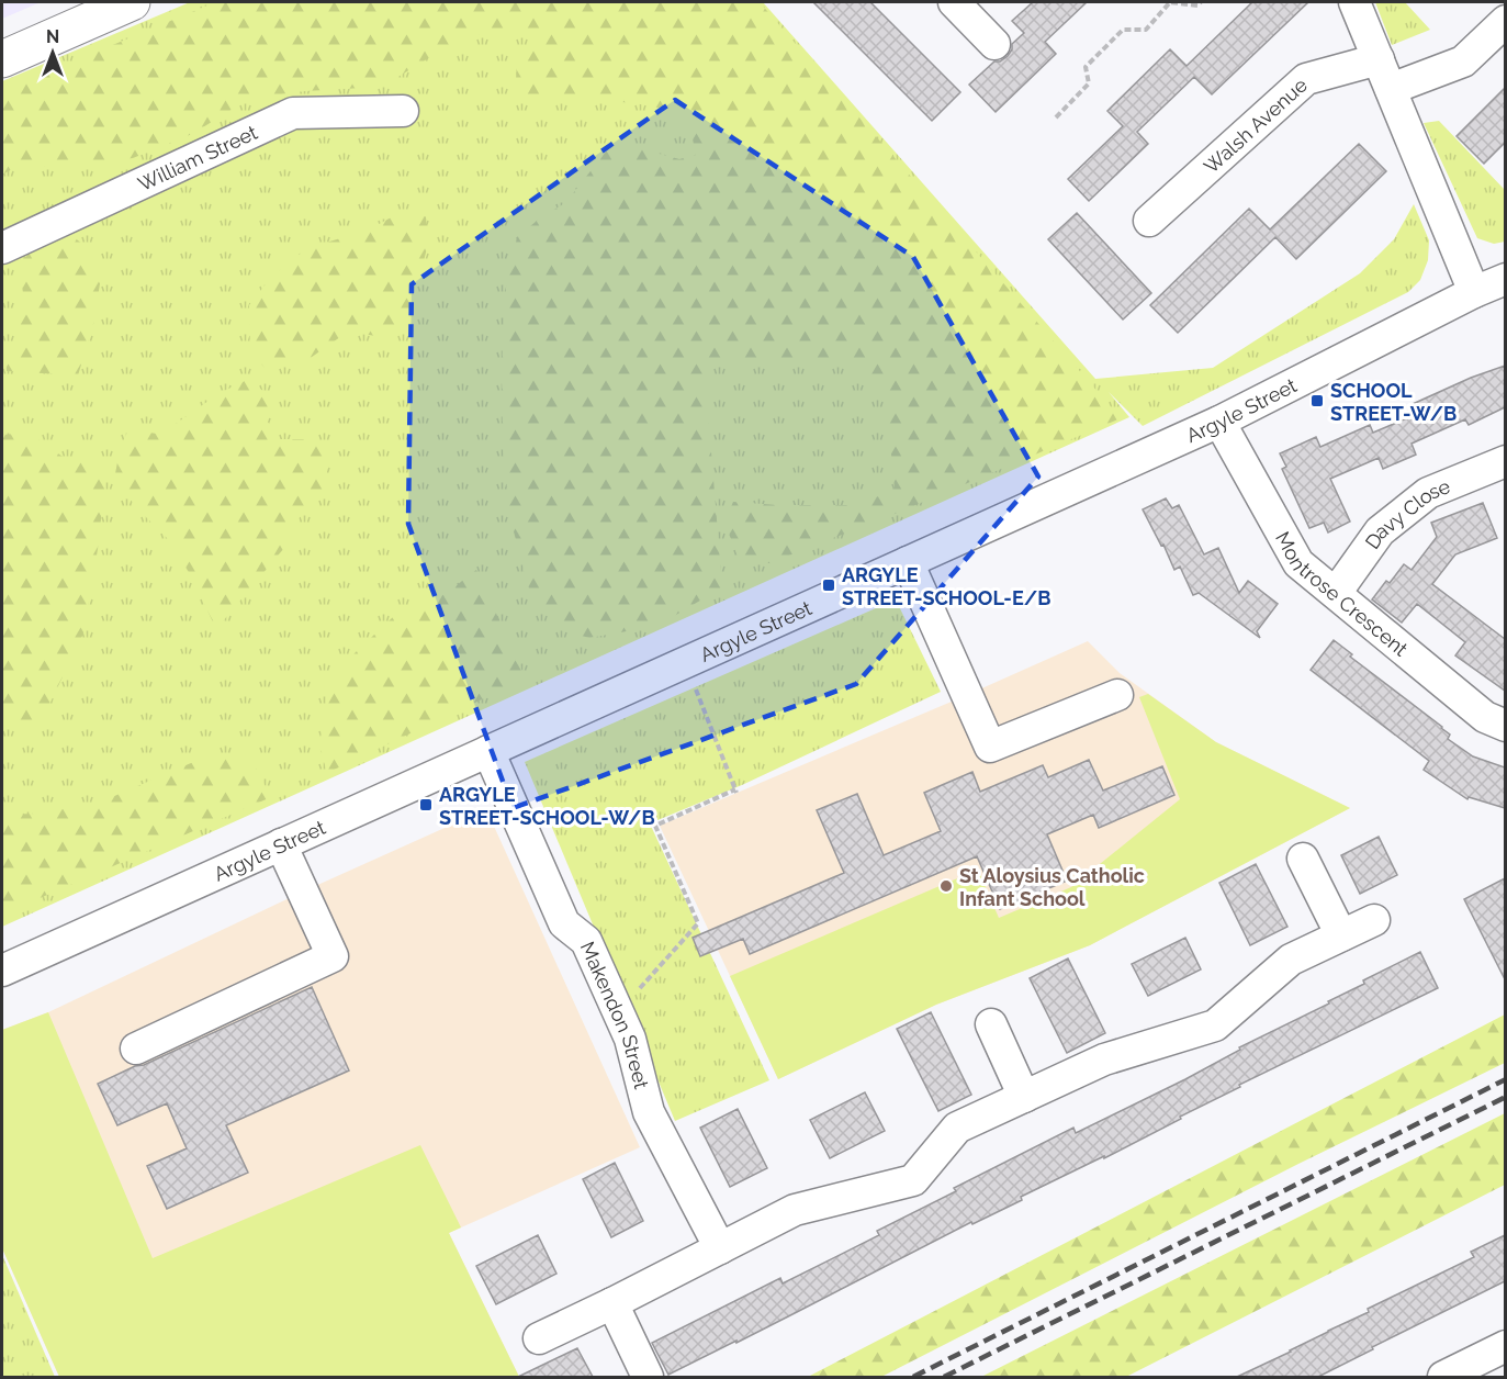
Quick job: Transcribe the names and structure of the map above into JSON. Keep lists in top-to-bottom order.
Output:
{
  "streets": {
    "street": [
      "Walsh Avenue",
      "William Street",
      "Argyle Street",
      "Davy Close",
      "Montrose Crescent",
      "Makendon Street"
    ]
  },
  "crossings": [
    ["Argyle Street", "Montrose Crescent"],
    ["Argyle Street", "Makendon Street"],
    ["Davy Close", "Montrose Crescent"]
  ],
  "places": {
    "transit": ["SCHOOL STREET-W/B", "ARGYLE STREET-SCHOOL-E/B", "ARGYLE STREET-SCHOOL-W/B"],
    "other": ["St Aloysius Catholic Infant School"]
  },
  "north": "top"
}
